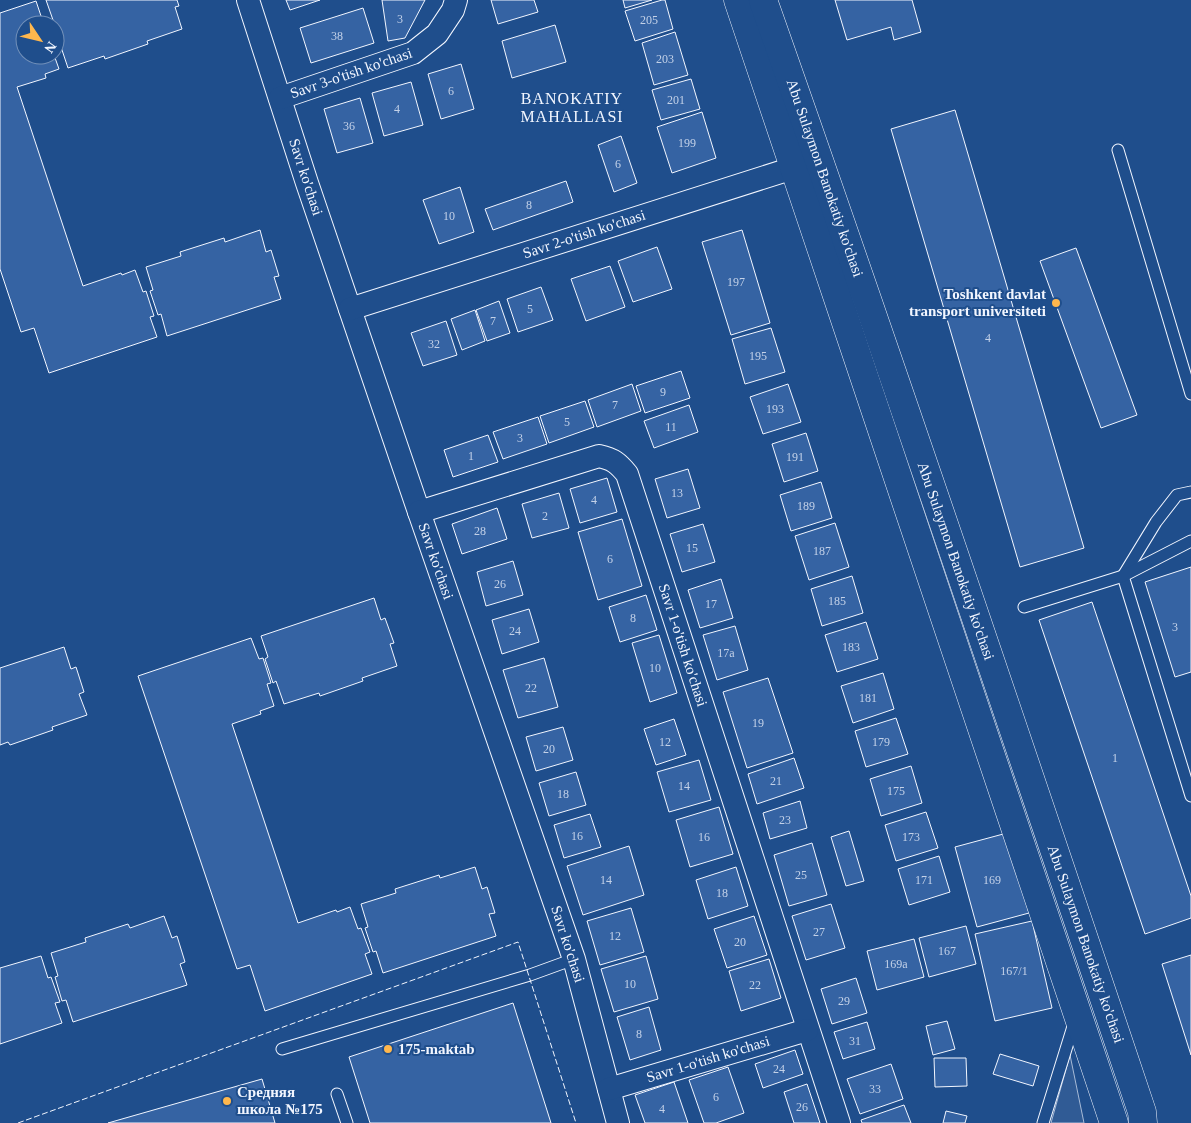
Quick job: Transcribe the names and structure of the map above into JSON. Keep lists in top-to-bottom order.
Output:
{
  "streets": {
    "main road": ["Abu Sulaymon Banokatiy ko'chasi"],
    "street": [
      "Savr 3-o'tish ko'chasi",
      "Savr ko'chasi",
      "Savr 2-o'tish ko'chasi",
      "Savr 1-o'tish ko'chasi"
    ]
  },
  "crossings": [
    ["Savr 3-o'tish ko'chasi", "Savr ko'chasi"],
    ["Savr ko'chasi", "Savr 2-o'tish ko'chasi"],
    ["Savr ko'chasi", "Savr 1-o'tish ko'chasi"],
    ["Abu Sulaymon Banokatiy ko'chasi", "Savr 2-o'tish ko'chasi"]
  ],
  "districts": ["BANOKATIY MAHALLASI"],
  "places": ["Toshkent davlat transport universiteti", "175-maktab", "Средняя школа №175"],
  "house_numbers": [
    "3",
    "205",
    "38",
    "203",
    "6",
    "201",
    "4",
    "36",
    "199",
    "6",
    "8",
    "10",
    "197",
    "5",
    "7",
    "4",
    "32",
    "195",
    "9",
    "7",
    "193",
    "5",
    "11",
    "3",
    "1",
    "191",
    "13",
    "4",
    "189",
    "2",
    "28",
    "15",
    "187",
    "6",
    "26",
    "185",
    "17",
    "8",
    "3",
    "24",
    "183",
    "17a",
    "10",
    "22",
    "181",
    "19",
    "12",
    "179",
    "20",
    "1",
    "21",
    "14",
    "175",
    "18",
    "23",
    "16",
    "16",
    "173",
    "25",
    "14",
    "171",
    "169",
    "18",
    "27",
    "12",
    "20",
    "167",
    "169a",
    "167/1",
    "10",
    "22",
    "29",
    "8",
    "31",
    "24",
    "33",
    "6",
    "26",
    "4"
  ],
  "north": "bottom right"
}
